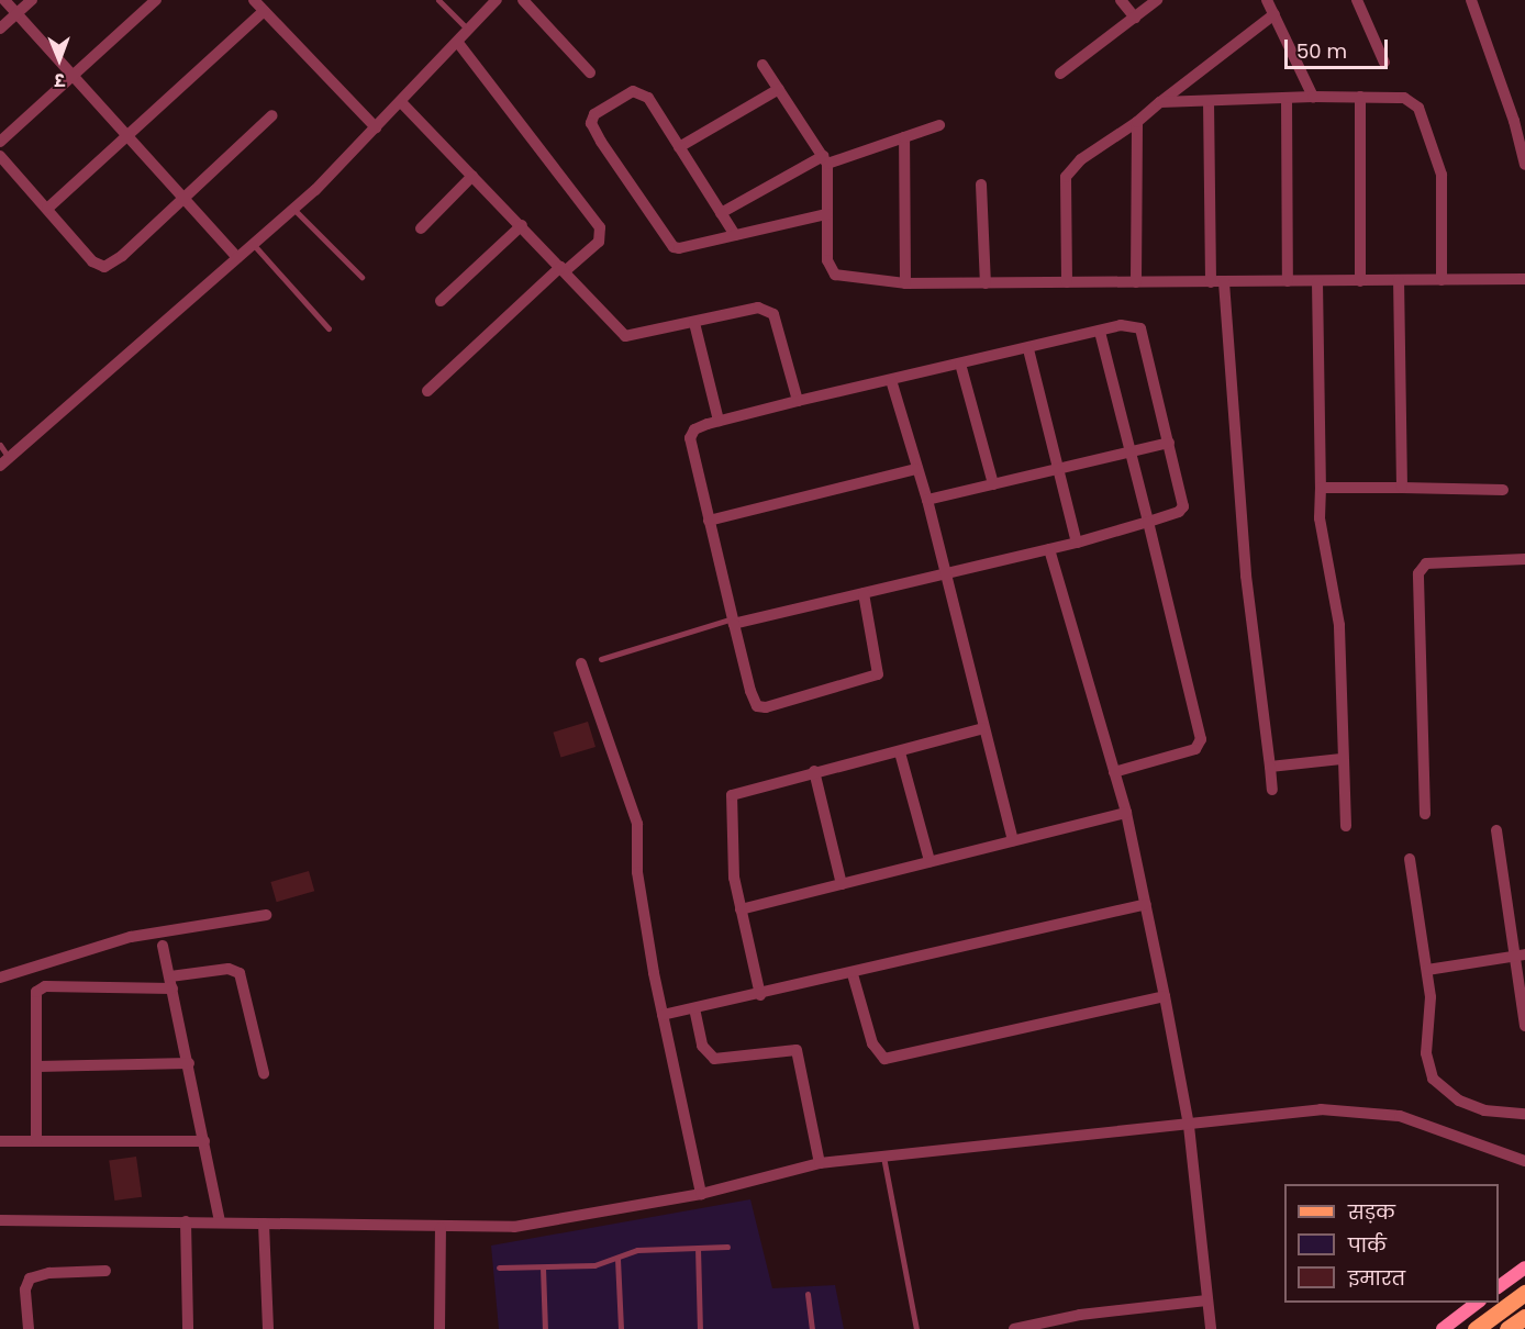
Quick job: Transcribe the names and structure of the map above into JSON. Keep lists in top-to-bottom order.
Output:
{
  "legend": ["सड़क", "पार्क", "इमारत"],
  "scale_bar": "50 m",
  "north": "bottom"
}
